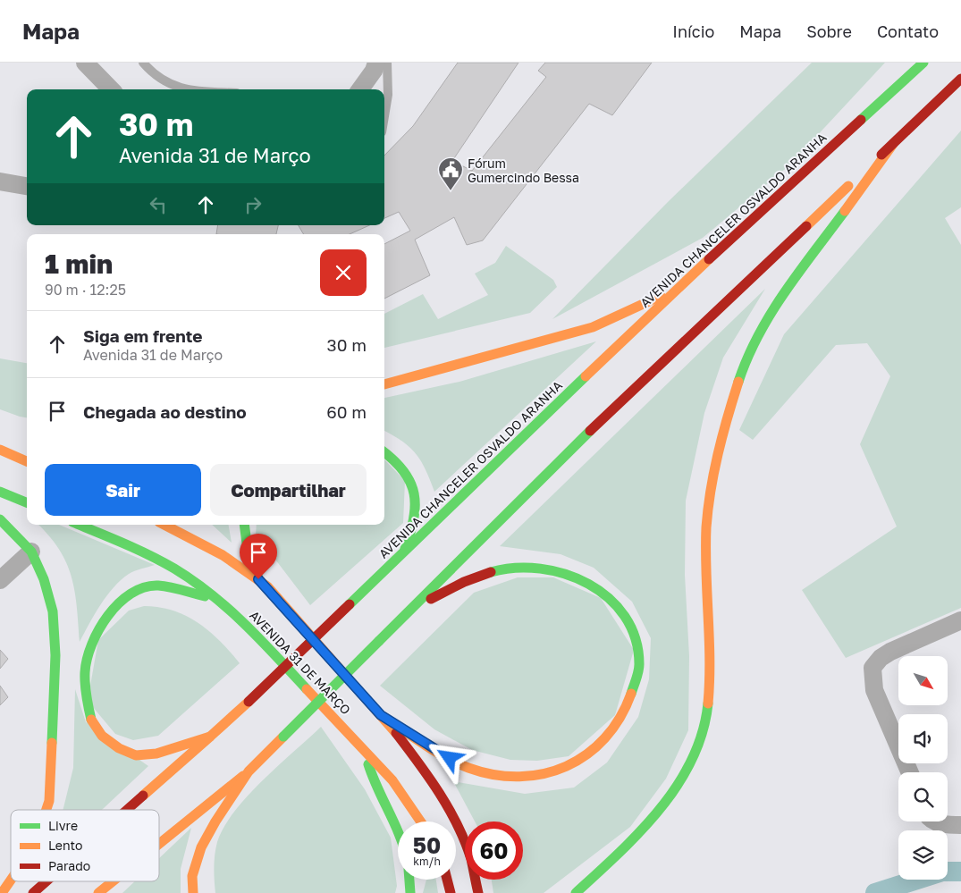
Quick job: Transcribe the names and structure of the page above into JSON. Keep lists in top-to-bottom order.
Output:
{
  "streets": {
    "main road": ["AVENIDA CHANCELER OSVALDO ARANHA", "AVENIDA 31 DE MARÇO"]
  },
  "places": {
    "public building": ["Fórum Gumercindo Bessa"]
  },
  "legend": ["Livre", "Lento", "Parado"],
  "north": "bottom right",
  "page": {
    "header": "Mapa",
    "nav": [
      "Início",
      "Mapa",
      "Sobre",
      "Contato"
    ],
    "turn": ["30 m", "Avenida 31 de Março"],
    "heading": ["1 min", "90 m · 12:25"],
    "list": [
      {
        "name": "Siga em frente",
        "note": "Avenida 31 de Março",
        "value": "30 m"
      },
      {
        "name": "Chegada ao destino",
        "value": "60 m"
      }
    ],
    "buttons": ["Sair", "Compartilhar"],
    "speed": "50 km/h",
    "limit": "60"
  }
}
